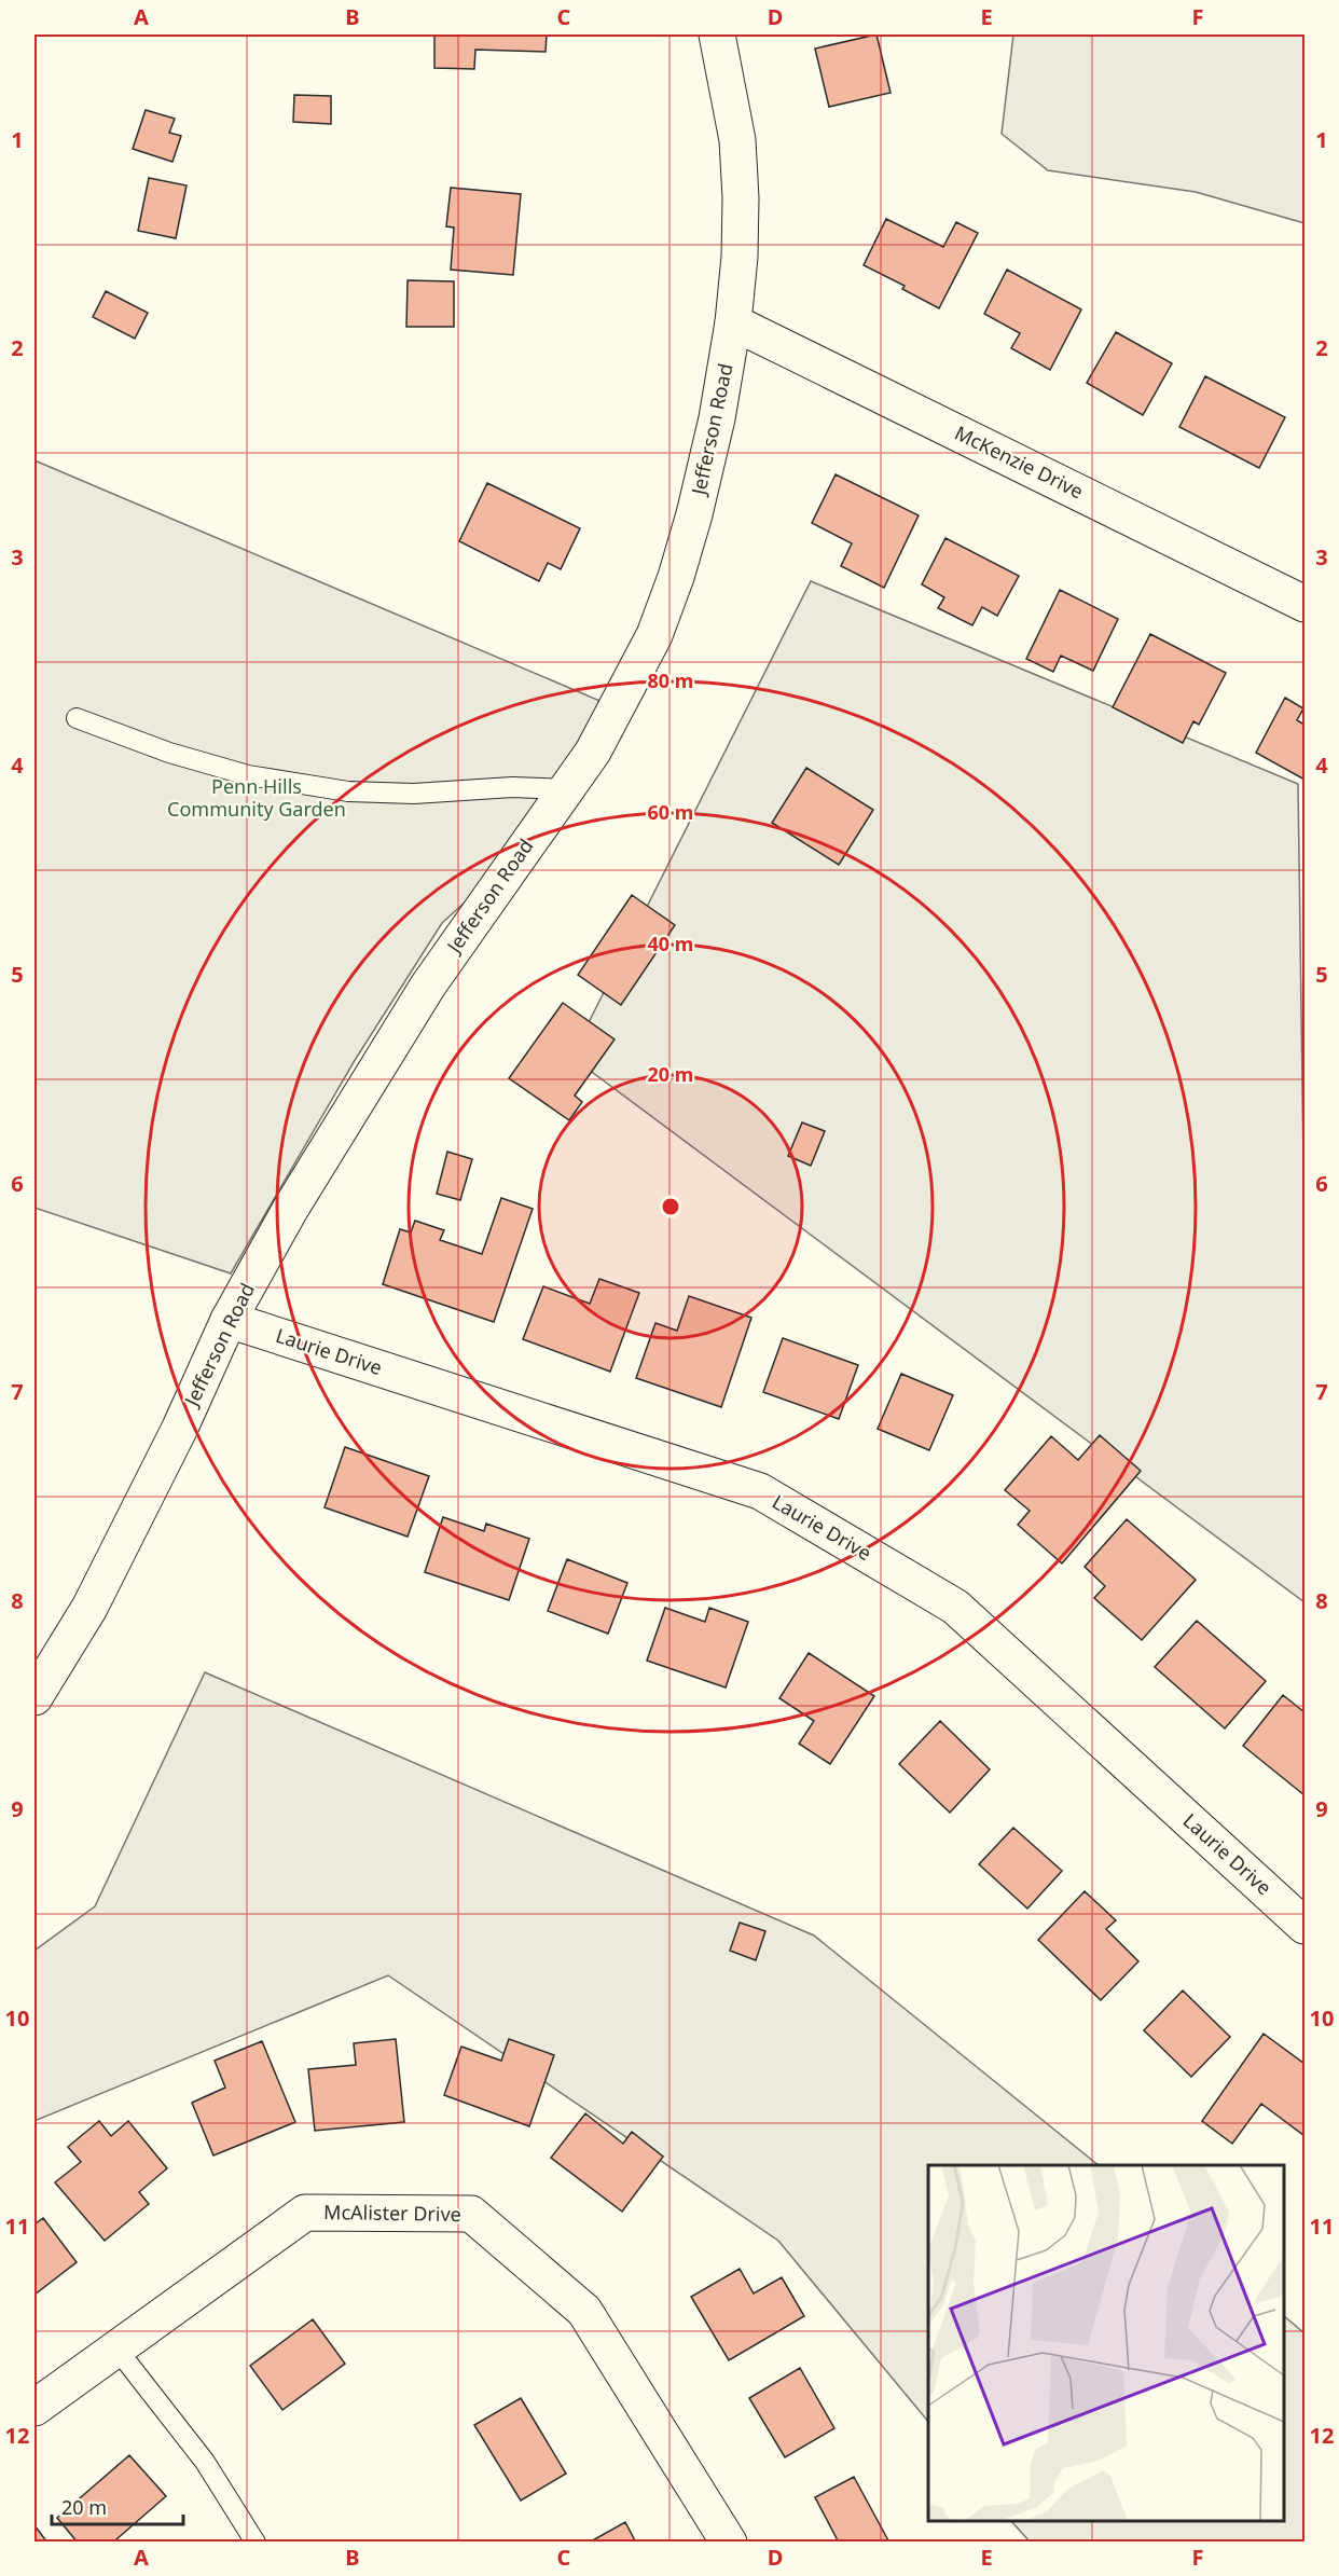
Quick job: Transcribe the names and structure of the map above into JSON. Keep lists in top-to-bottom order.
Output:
{
  "streets": {
    "street": [
      "Jefferson Road",
      "McKenzie Drive",
      "Laurie Drive",
      "McAlister Drive"
    ]
  },
  "crossings": [
    ["Jefferson Road", "McKenzie Drive"],
    ["Jefferson Road", "Laurie Drive"]
  ],
  "parks": ["Penn Hills Community Garden"],
  "scale_bar": "20 m",
  "grid": {
    "columns": [
      "A",
      "B",
      "C",
      "D",
      "E",
      "F"
    ],
    "rows": [
      "1",
      "2",
      "3",
      "4",
      "5",
      "6",
      "7",
      "8",
      "9",
      "10",
      "11",
      "12"
    ]
  },
  "rings": [
    "80 m",
    "60 m",
    "40 m",
    "20 m"
  ]
}
